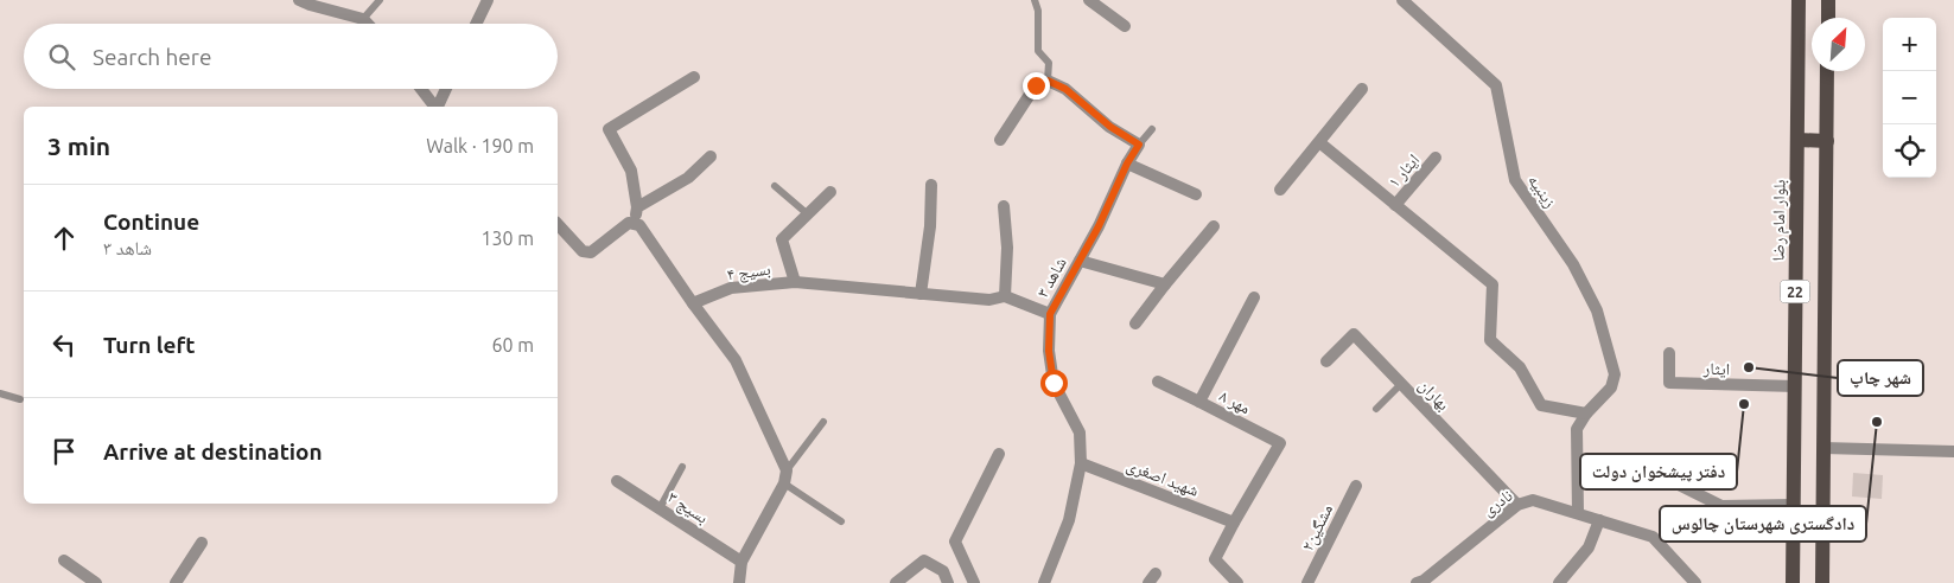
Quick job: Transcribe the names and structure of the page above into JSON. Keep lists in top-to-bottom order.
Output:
{
  "streets": {
    "main road": ["بلوار امام رضا", "22"],
    "street": [
      "ایثار ۱",
      "زینبیه",
      "بسیج ۴",
      "شاهد ۳",
      "ایثار",
      "بهاران",
      "مهر ۸",
      "شهید اصغری",
      "نادری",
      "بسیج ۳",
      "مشگین۲"
    ]
  },
  "crossings": [
    ["زینبیه", "نادری"],
    ["بلوار امام رضا", "ایثار"],
    ["بسیج ۴", "شاهد ۳"],
    ["شاهد ۳", "شهید اصغری"],
    ["بهاران", "نادری"],
    ["مهر ۸", "شهید اصغری"]
  ],
  "places": ["شهر چاپ", "دفتر پیشخوان دولت", "دادگستری شهرستان چالوس"],
  "north": "top right",
  "page": {
    "map_buttons": ["+", "−"],
    "search": "Search here",
    "heading": ["3 min", "Walk · 190 m"],
    "list": [
      ["Continue", "شاهد ۳", "130 m"],
      ["Turn left", "60 m"],
      "Arrive at destination"
    ]
  }
}
